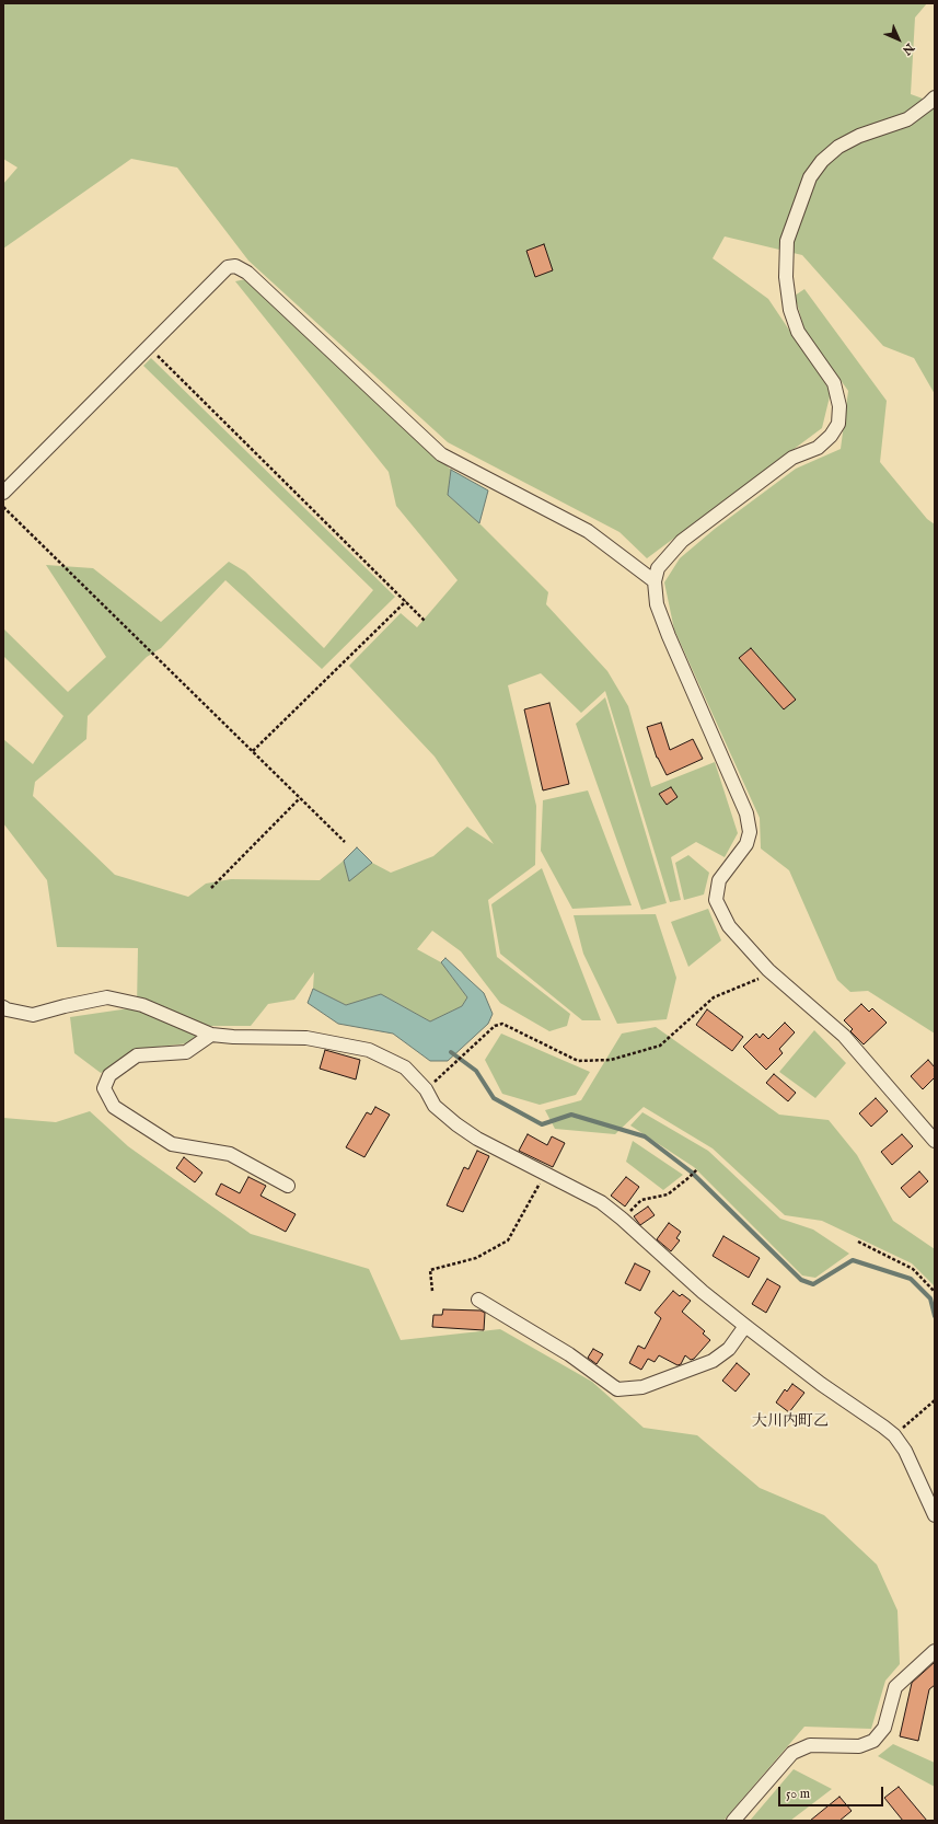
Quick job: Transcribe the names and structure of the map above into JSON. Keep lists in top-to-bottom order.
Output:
{
  "districts": ["大川内町乙"],
  "scale_bar": "50 m",
  "north": "bottom right"
}
